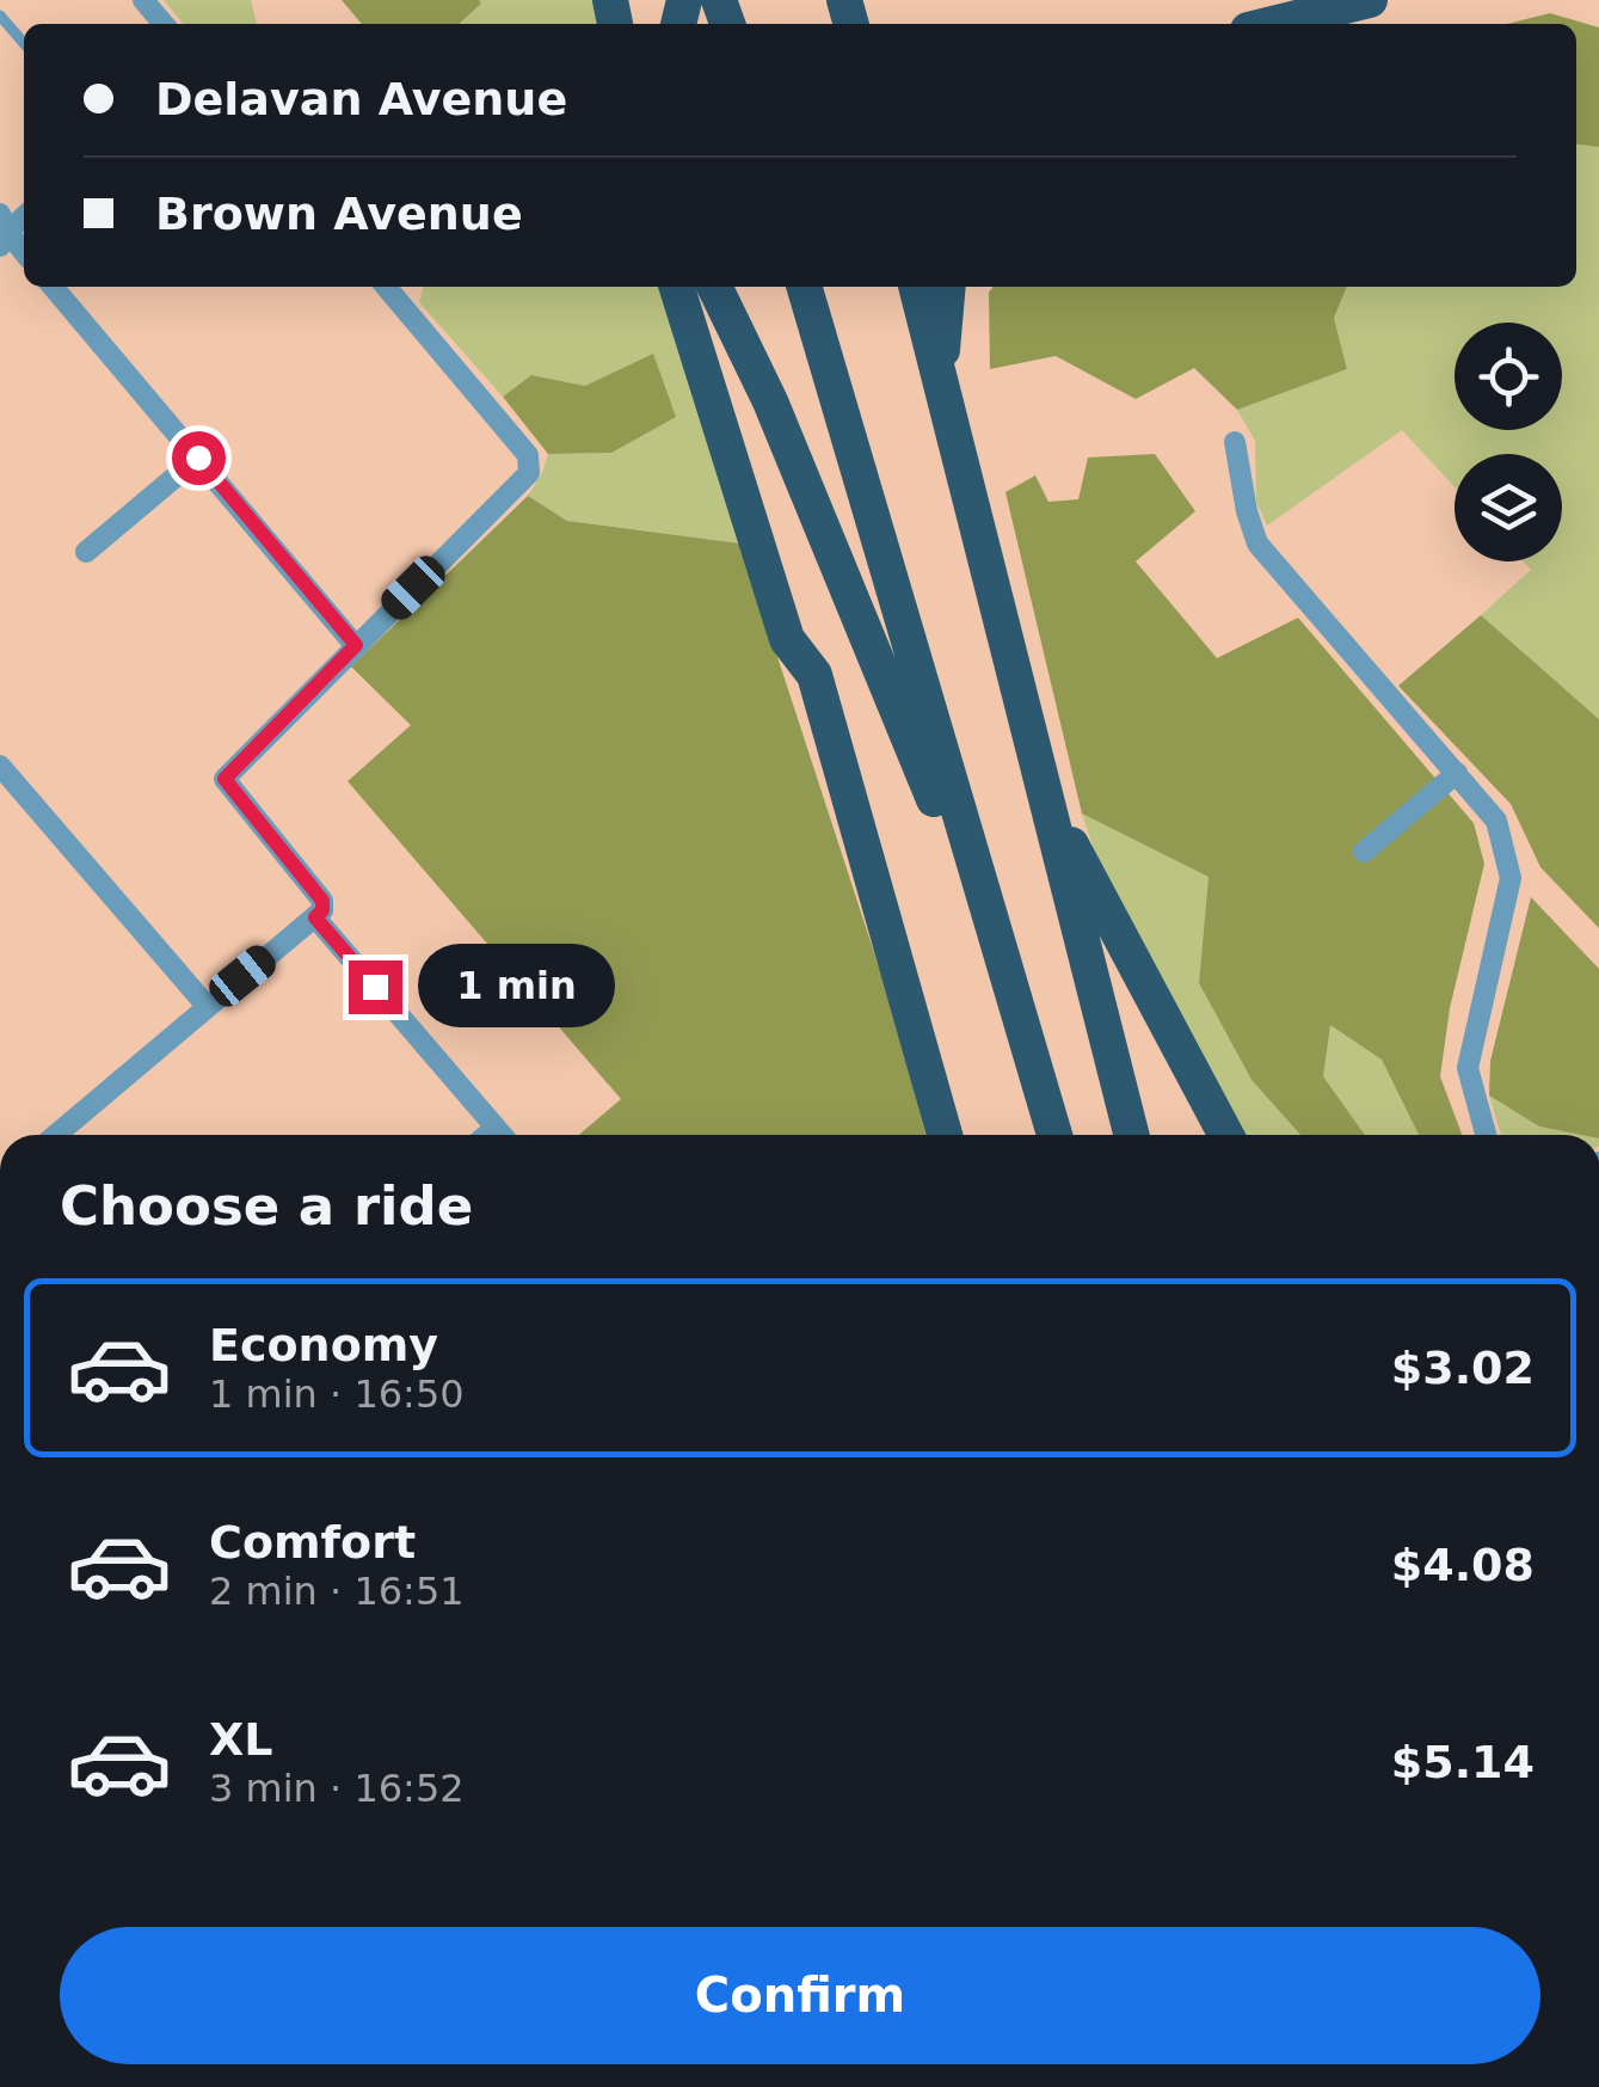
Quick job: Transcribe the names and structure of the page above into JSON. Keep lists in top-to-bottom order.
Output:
{
  "page": {
    "banner": ["Delavan Avenue", "Brown Avenue"],
    "bubble": "1 min",
    "heading": "Choose a ride",
    "list": [
      {
        "name": "Economy",
        "note": "1 min · 16:50",
        "value": "$3.02"
      },
      {
        "name": "Comfort",
        "note": "2 min · 16:51",
        "value": "$4.08"
      },
      {
        "name": "XL",
        "note": "3 min · 16:52",
        "value": "$5.14"
      }
    ],
    "buttons": "Confirm"
  }
}
